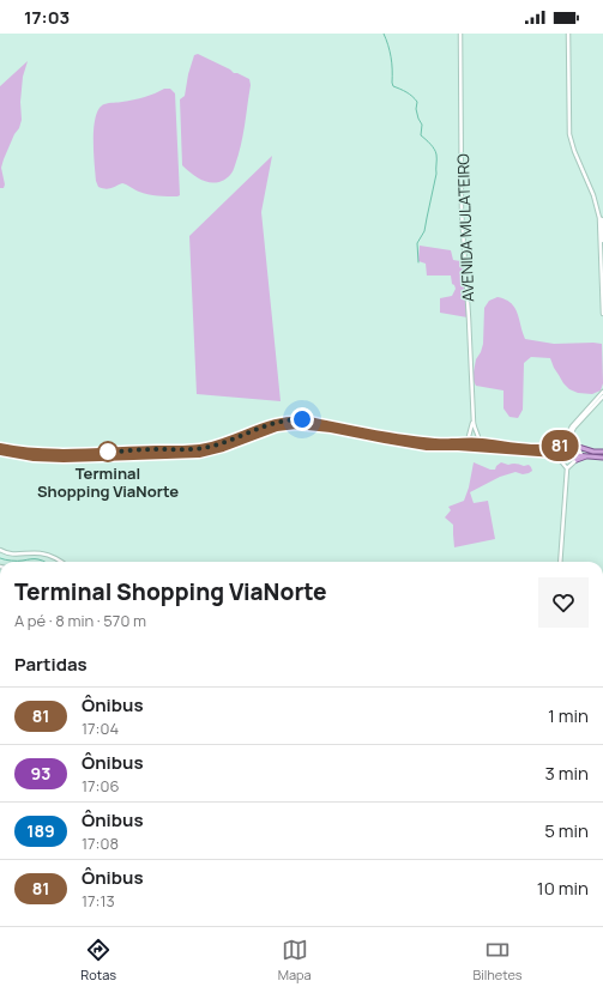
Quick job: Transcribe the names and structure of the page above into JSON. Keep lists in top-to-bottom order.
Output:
{
  "streets": {
    "street": ["AVENIDA MULATEIRO"]
  },
  "places": ["Terminal Shopping ViaNorte"],
  "lines": ["bus line 81"],
  "page": {
    "status": "17:03",
    "on_map": "81",
    "heading": [
      ["Terminal Shopping ViaNorte", "A pé · 8 min · 570 m"],
      "Partidas"
    ],
    "list": [
      {
        "mark": "81",
        "name": "Ônibus",
        "note": "17:04",
        "value": "1 min"
      },
      {
        "mark": "93",
        "name": "Ônibus",
        "note": "17:06",
        "value": "3 min"
      },
      {
        "mark": "189",
        "name": "Ônibus",
        "note": "17:08",
        "value": "5 min"
      },
      {
        "mark": "81",
        "name": "Ônibus",
        "note": "17:13",
        "value": "10 min"
      }
    ],
    "tabs": ["Rotas", "Mapa", "Bilhetes"]
  }
}
